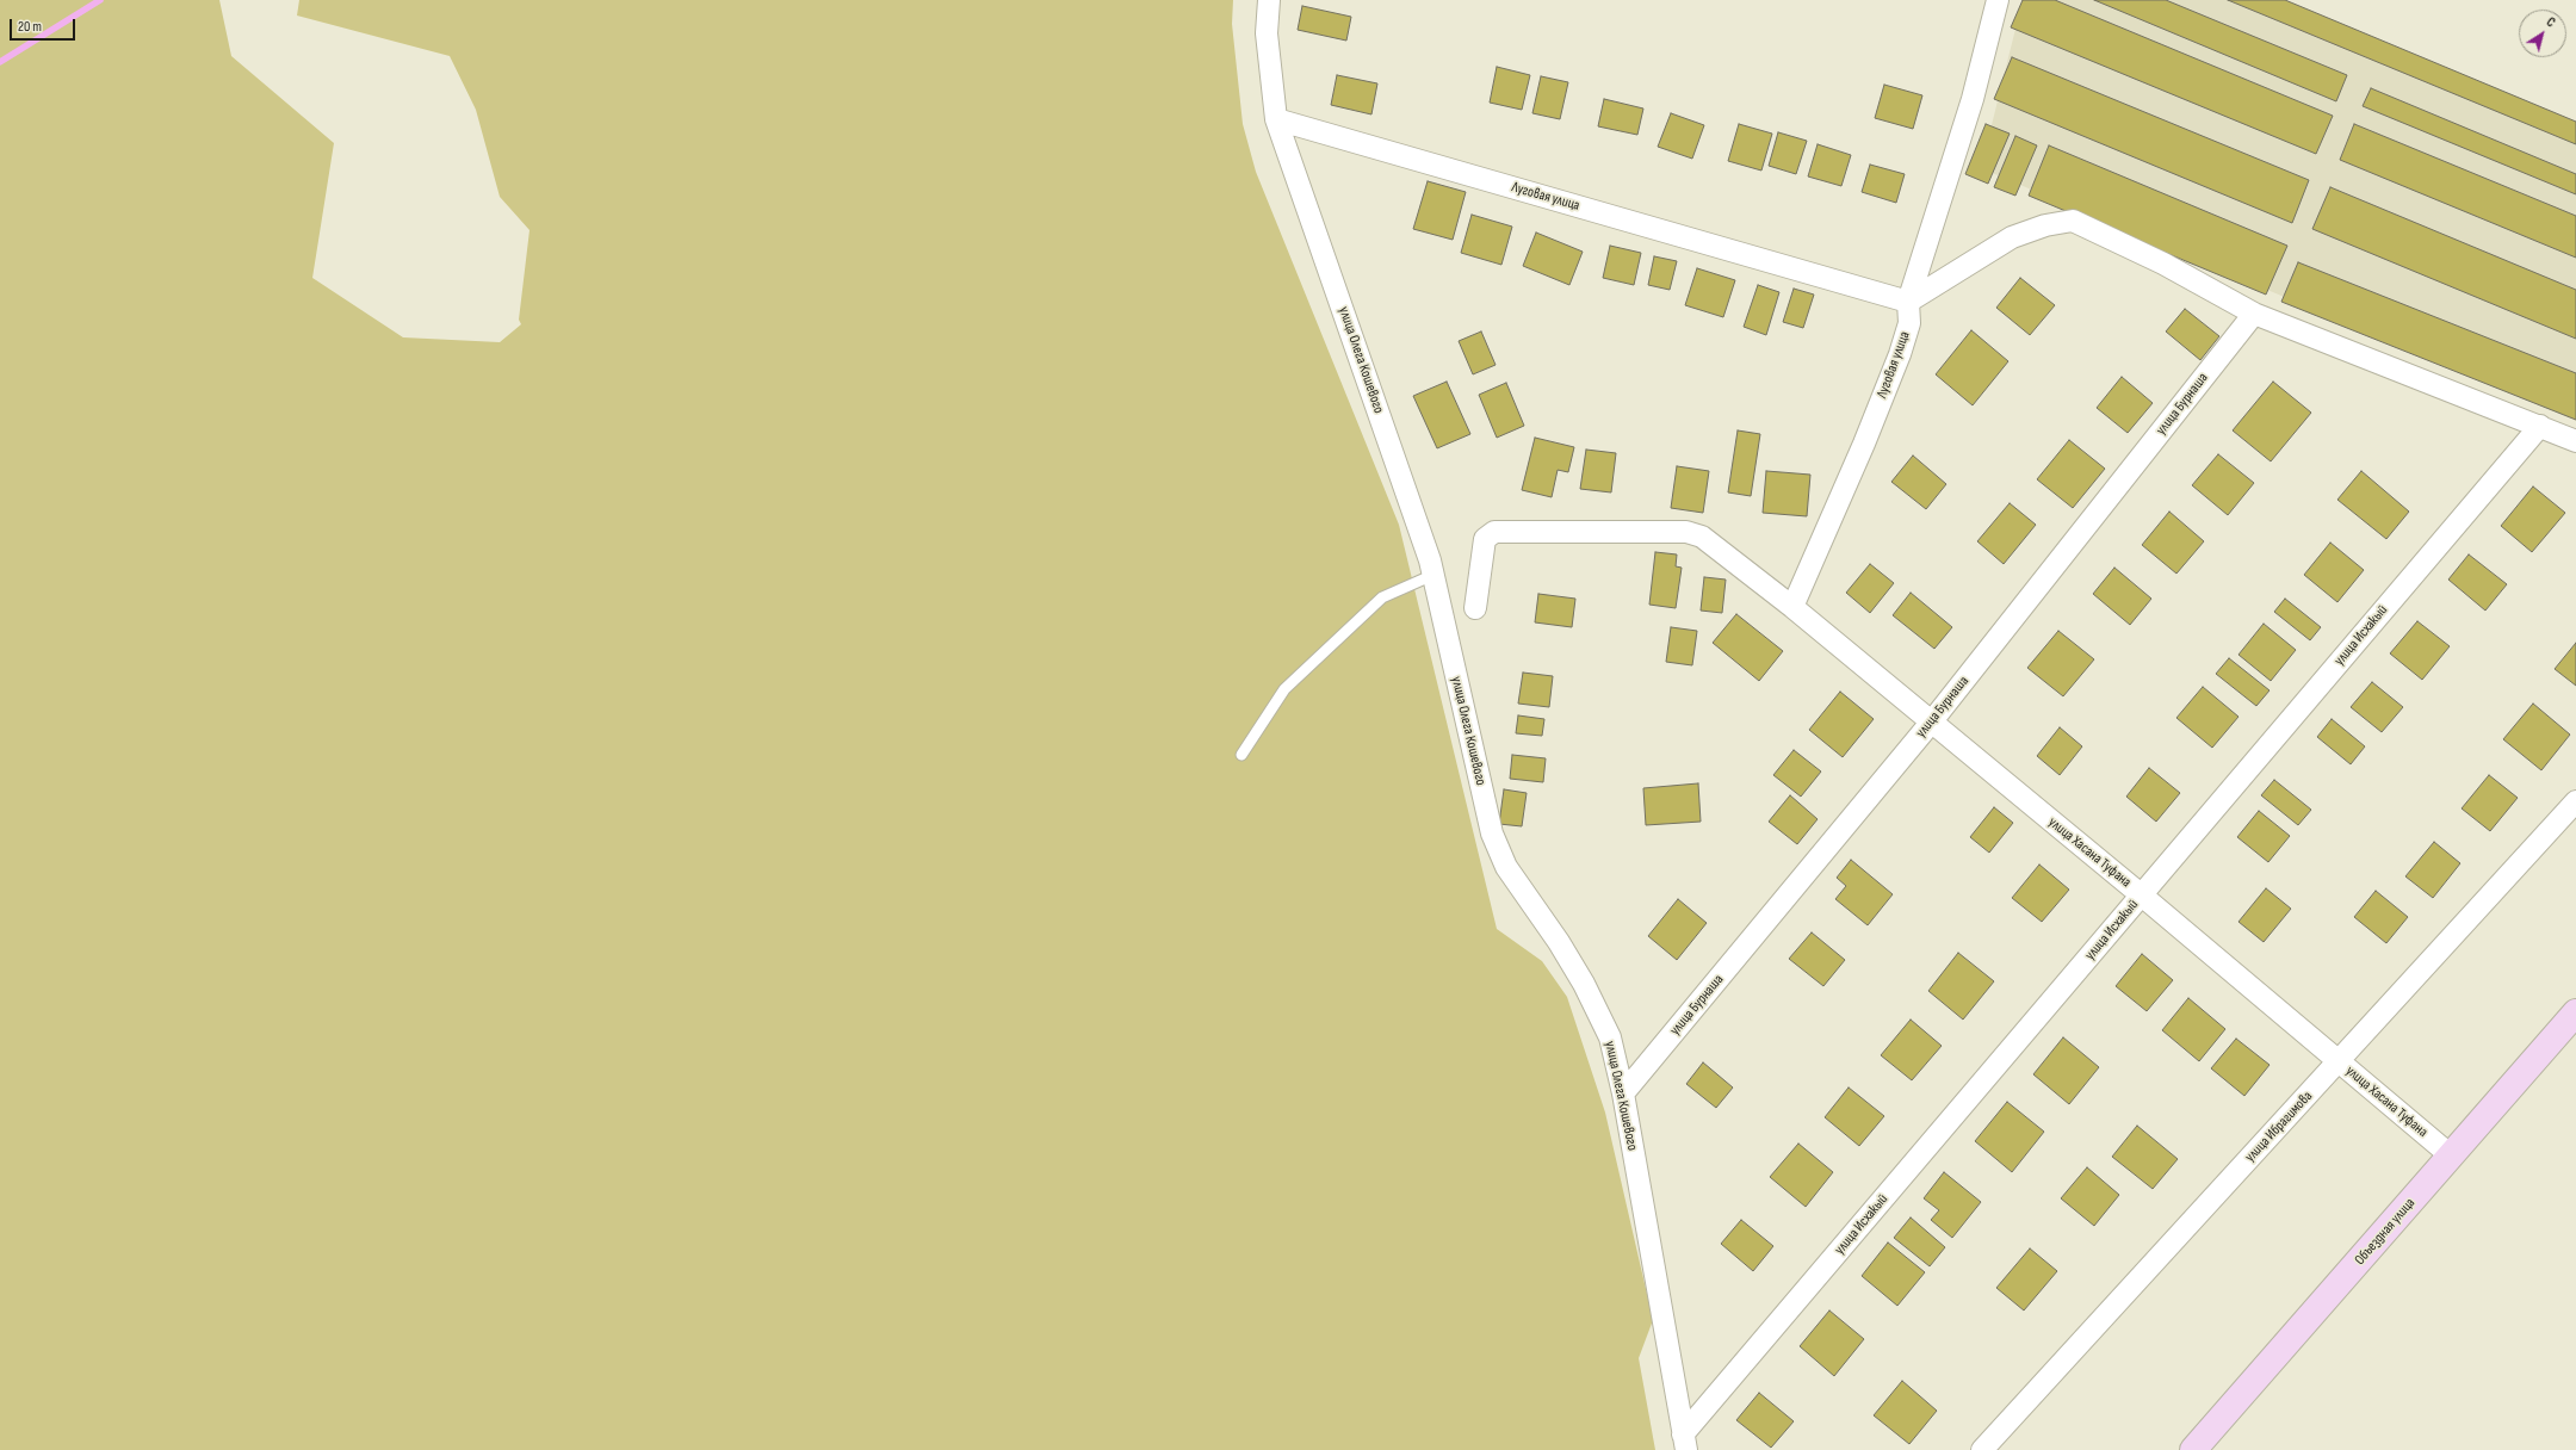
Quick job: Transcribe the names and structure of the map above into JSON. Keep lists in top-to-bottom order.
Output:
{
  "streets": {
    "street": [
      "Луговая улица",
      "улица Олега Кошевого",
      "улица Бурнаша",
      "улица Исхакый",
      "улица Хасана Туфана",
      "улица Ибрагимова",
      "Объездная улица"
    ]
  },
  "crossings": [
    ["Луговая улица", "улица Олега Кошевого"],
    ["Луговая улица", "улица Хасана Туфана"],
    ["улица Олега Кошевого", "улица Бурнаша"],
    ["улица Олега Кошевого", "улица Исхакый"],
    ["улица Бурнаша", "улица Хасана Туфана"],
    ["улица Исхакый", "улица Хасана Туфана"],
    ["улица Хасана Туфана", "улица Ибрагимова"],
    ["улица Хасана Туфана", "Объездная улица"]
  ],
  "scale_bar": "20 m",
  "north": "top right"
}
